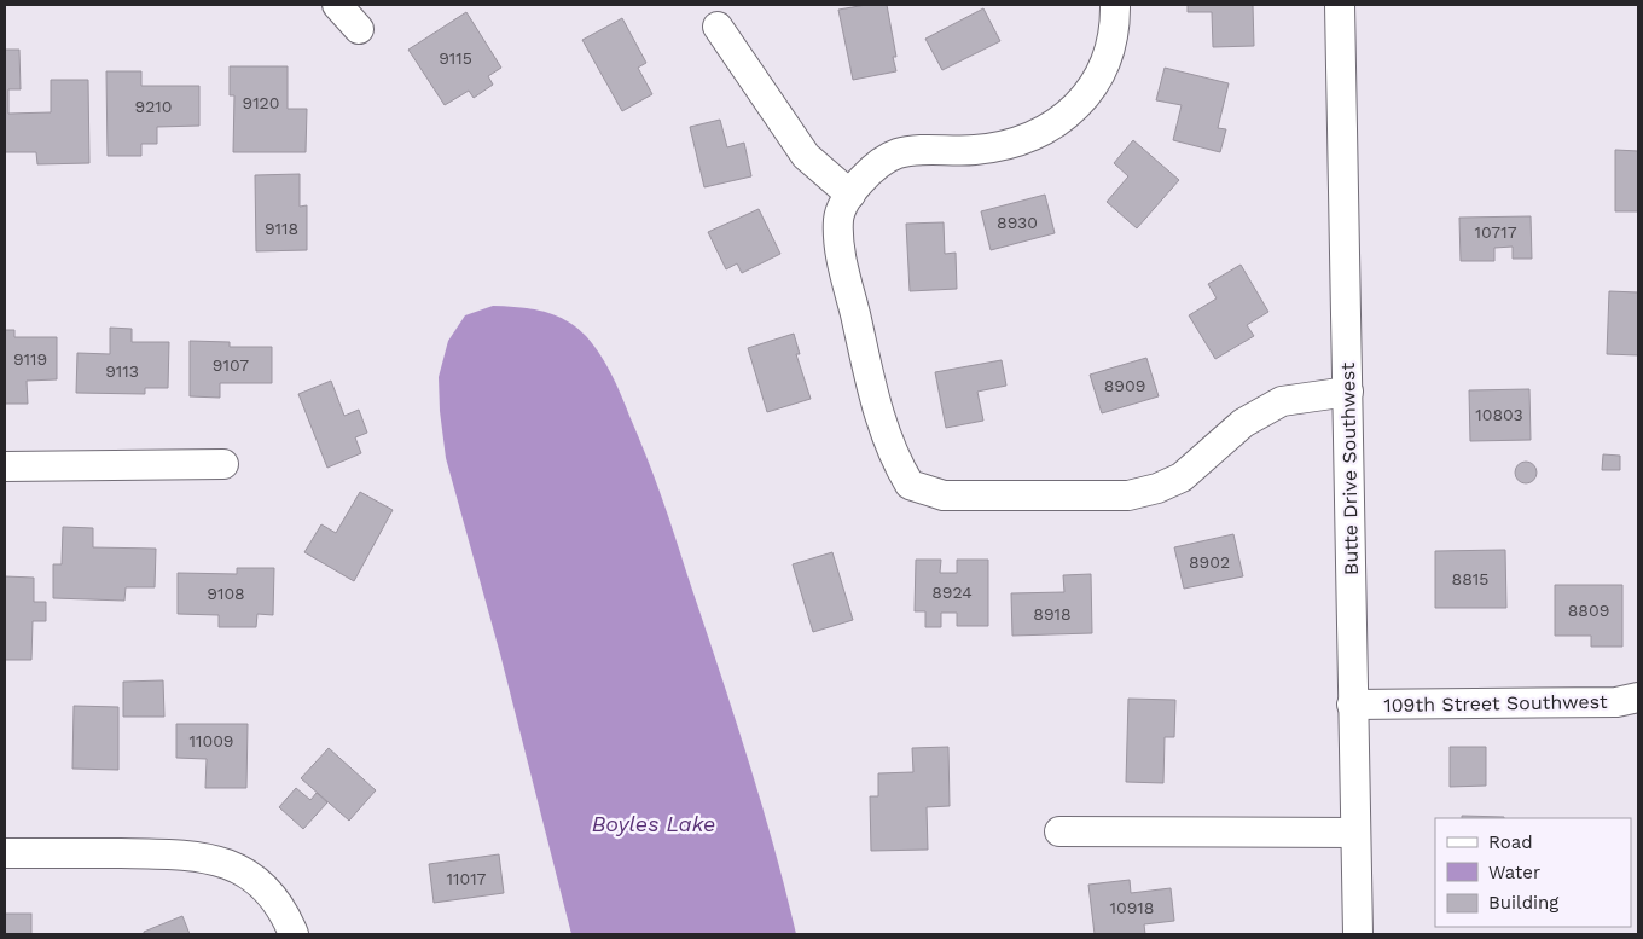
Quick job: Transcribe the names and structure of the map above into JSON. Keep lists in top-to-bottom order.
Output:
{
  "streets": {
    "street": ["Butte Drive Southwest", "109th Street Southwest"]
  },
  "crossings": [
    ["Butte Drive Southwest", "109th Street Southwest"]
  ],
  "water": ["Boyles Lake"],
  "house_numbers": [
    "9115",
    "9120",
    "9210",
    "8930",
    "9118",
    "10717",
    "9119",
    "9107",
    "9113",
    "8909",
    "10803",
    "8902",
    "8815",
    "8924",
    "9108",
    "8809",
    "8918",
    "11009",
    "11017",
    "10918"
  ],
  "legend": ["Road", "Water", "Building"]
}
